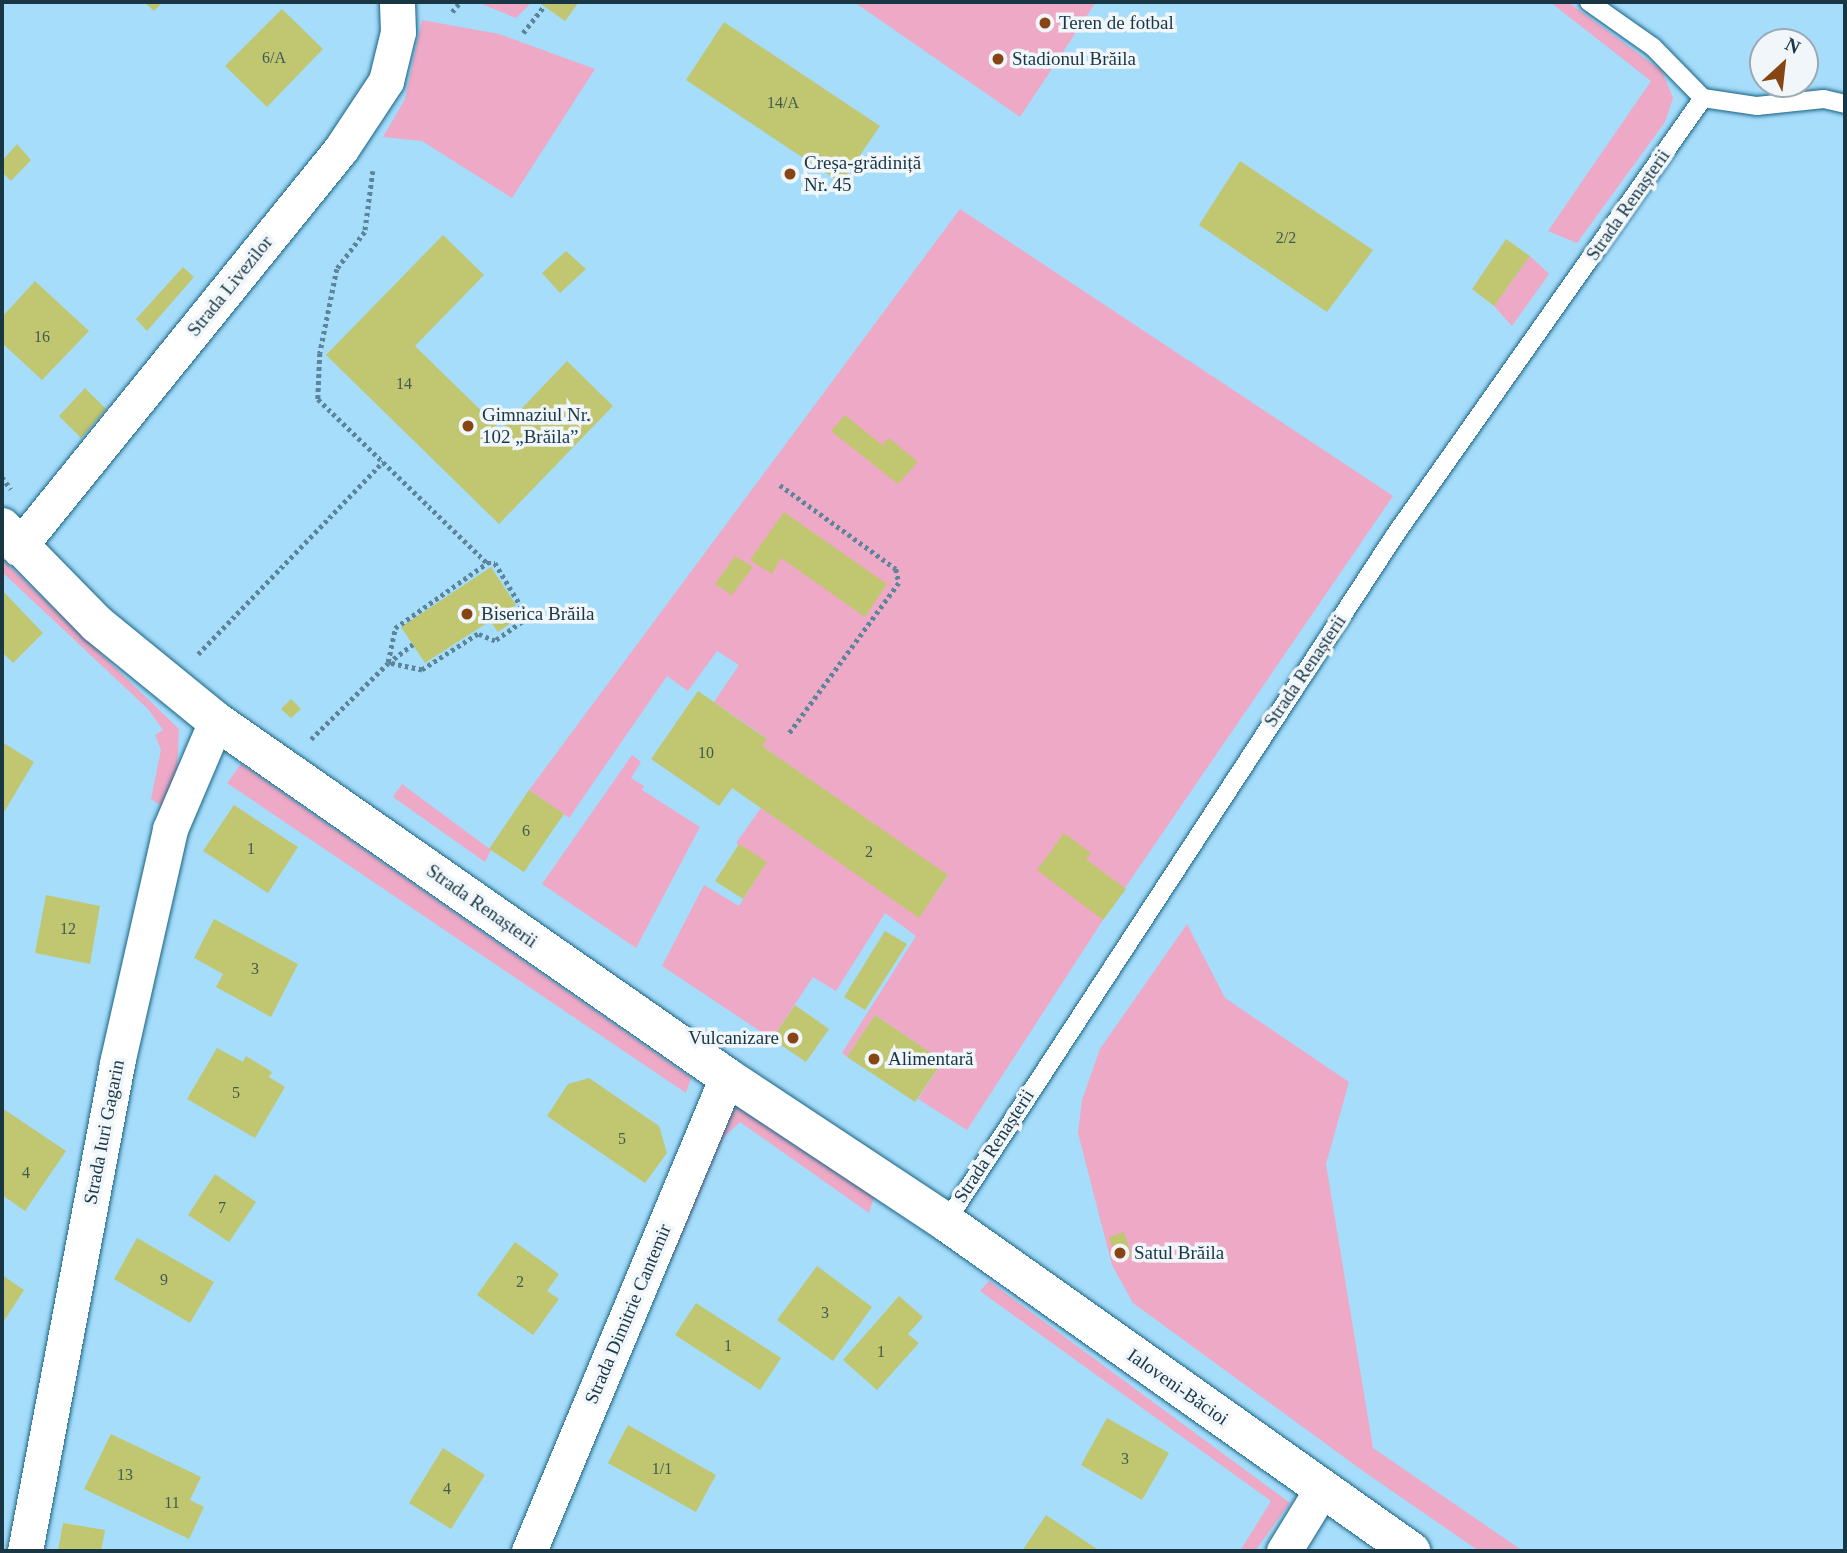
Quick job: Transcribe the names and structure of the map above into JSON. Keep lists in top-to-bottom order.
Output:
{
  "streets": {
    "main road": ["Strada Renașterii", "Ialoveni-Băcioi"],
    "street": ["Strada Livezilor", "Strada Iuri Gagarin", "Strada Dimitrie Cantemir"]
  },
  "crossings": [
    ["Strada Renașterii", "Strada Livezilor"],
    ["Strada Renașterii", "Strada Iuri Gagarin"],
    ["Strada Renașterii", "Strada Dimitrie Cantemir"],
    ["Strada Renașterii", "Ialoveni-Băcioi"]
  ],
  "places": [
    "Teren de fotbal",
    "Stadionul Brăila",
    "Creșa-grădiniță Nr. 45",
    "Gimnaziul Nr. 102 „Brăila”",
    "Biserica Brăila",
    "Vulcanizare",
    "Alimentară",
    "Satul Brăila"
  ],
  "house_numbers": [
    "6/A",
    "14/A",
    "2/2",
    "16",
    "14",
    "10",
    "6",
    "1",
    "2",
    "12",
    "3",
    "5",
    "5",
    "4",
    "7",
    "9",
    "2",
    "3",
    "1",
    "1",
    "3",
    "1/1",
    "13",
    "4",
    "11"
  ],
  "north": "top right"
}
